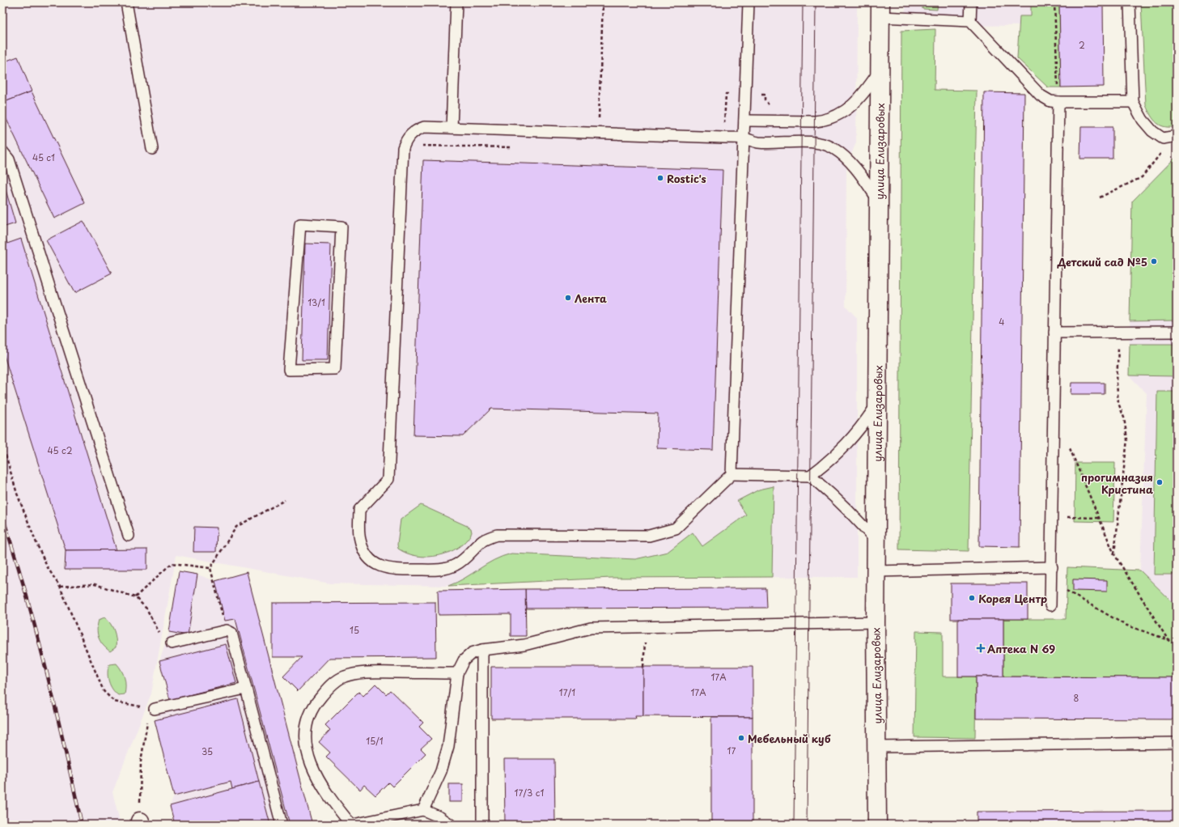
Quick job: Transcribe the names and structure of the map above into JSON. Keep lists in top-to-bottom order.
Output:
{
  "streets": {
    "main road": ["улица Елизаровых"]
  },
  "places": {
    "other": [
      "Rostic's",
      "Детский сад №5",
      "Лента",
      "прогимназия Кристина",
      "Корея Центр",
      "Мебельный куб"
    ],
    "health": ["Аптека N 69"]
  },
  "house_numbers": [
    "2",
    "45 с1",
    "13/1",
    "4",
    "45 с2",
    "15",
    "17А",
    "17/1",
    "17А",
    "8",
    "15/1",
    "17",
    "35",
    "17/3 с1"
  ]
}
